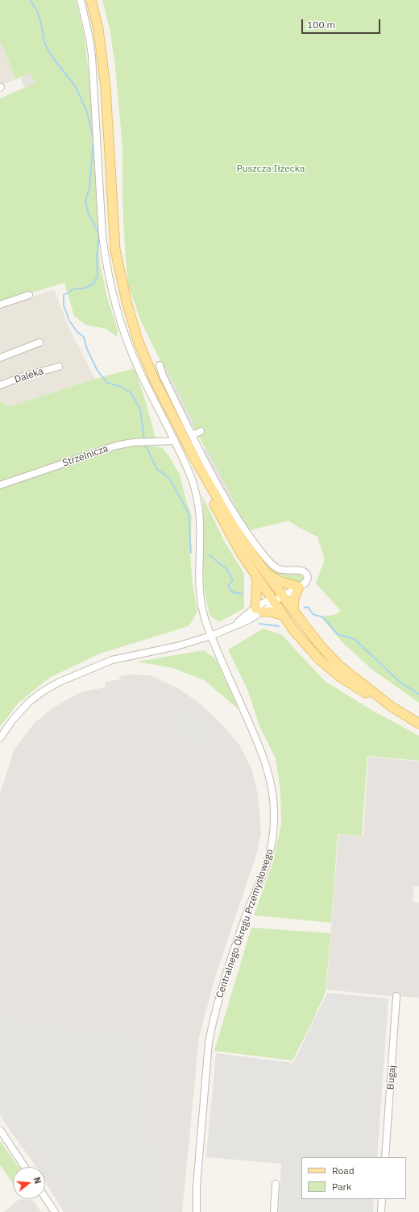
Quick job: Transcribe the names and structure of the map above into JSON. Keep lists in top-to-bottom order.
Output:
{
  "streets": {
    "street": [
      "Daleka",
      "Strzelnicza",
      "Centralnego Okręgu Przemysłowego",
      "Bugaj"
    ]
  },
  "crossings": [
    ["Strzelnicza", "Centralnego Okręgu Przemysłowego"]
  ],
  "parks": ["Puszcza Iłżecka"],
  "legend": ["Road", "Park"],
  "scale_bar": "100 m",
  "north": "right"
}
